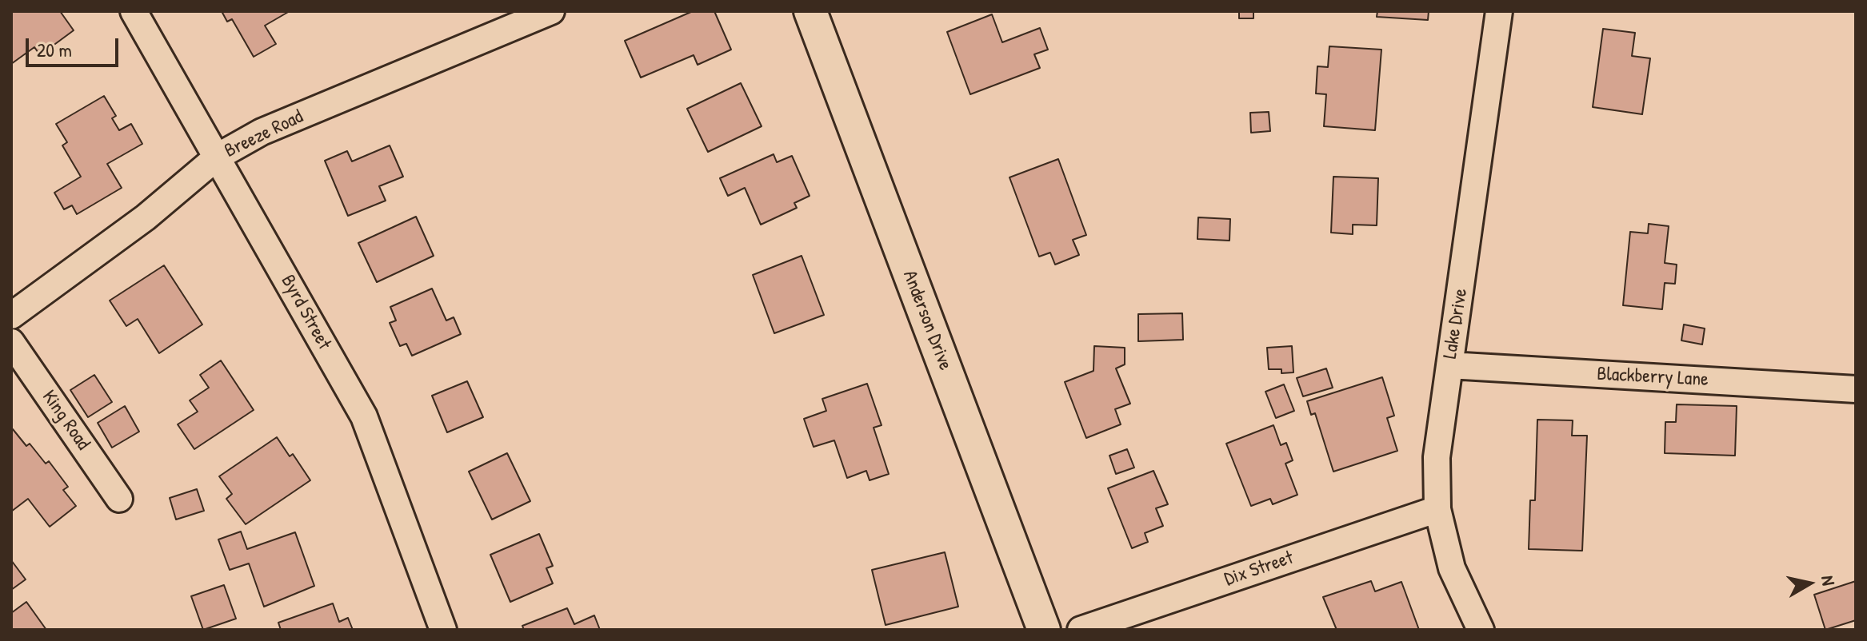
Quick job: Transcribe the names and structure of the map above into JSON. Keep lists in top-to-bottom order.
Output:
{
  "streets": {
    "street": [
      "Breeze Road",
      "Byrd Street",
      "Anderson Drive",
      "Lake Drive",
      "Blackberry Lane",
      "King Road",
      "Dix Street"
    ]
  },
  "crossings": [
    ["Breeze Road", "Byrd Street"],
    ["Lake Drive", "Blackberry Lane"],
    ["Lake Drive", "Dix Street"]
  ],
  "scale_bar": "20 m",
  "north": "right"
}
